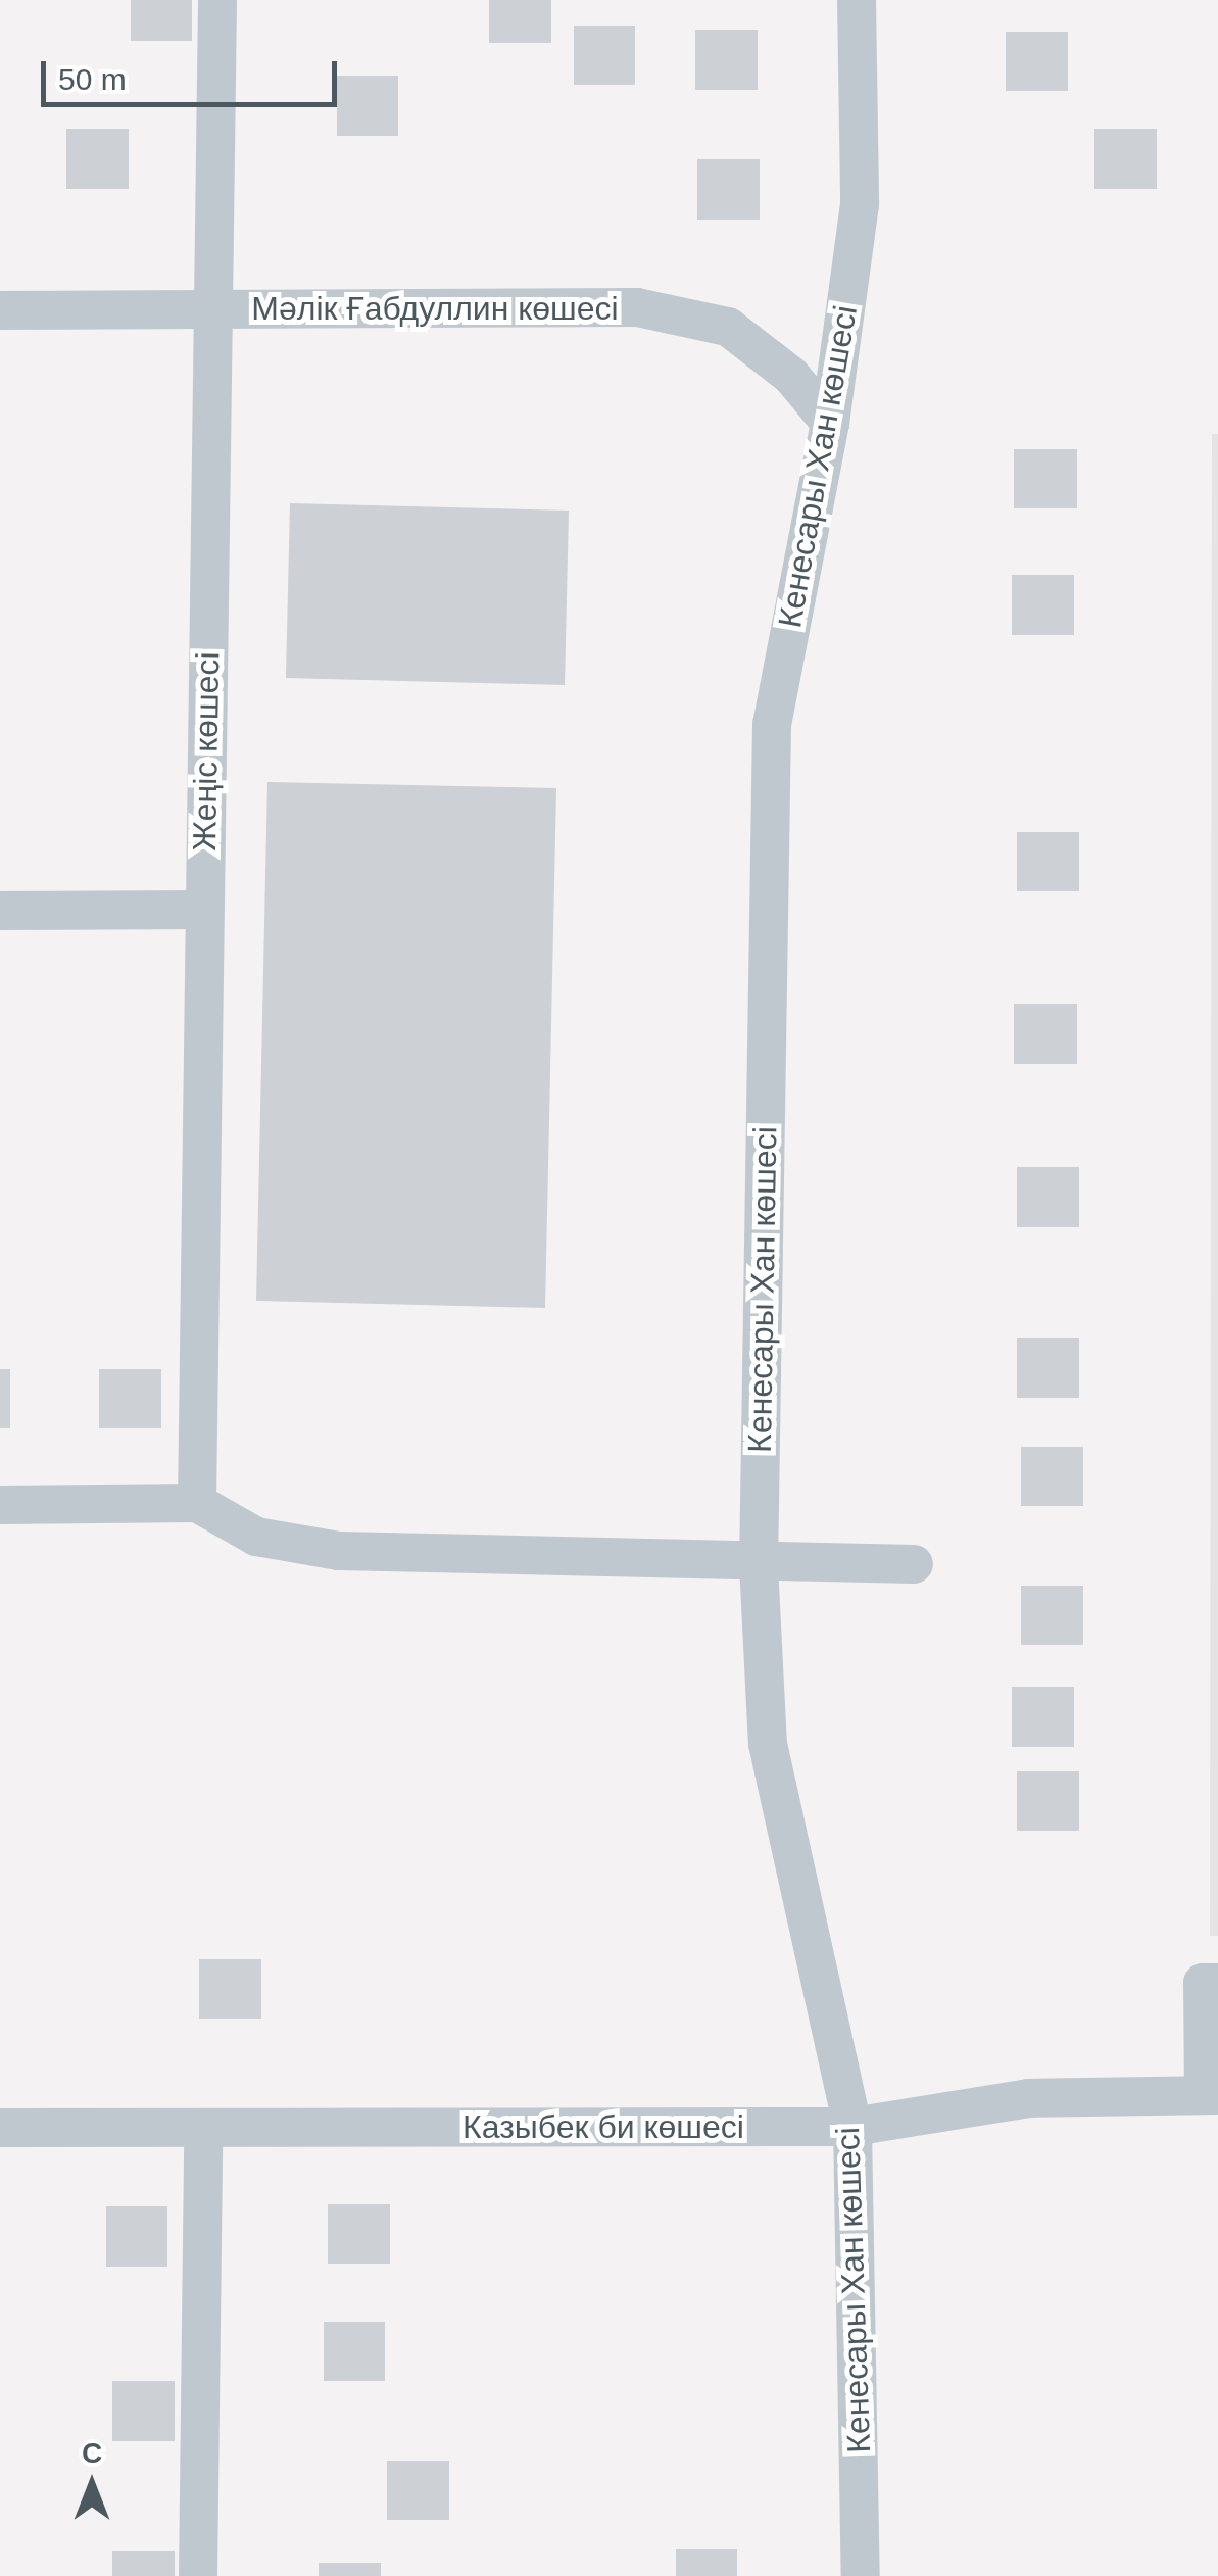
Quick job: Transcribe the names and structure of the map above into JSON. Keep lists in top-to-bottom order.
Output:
{
  "streets": {
    "street": [
      "Мәлік Ғабдуллин көшесі",
      "Кенесары Хан көшесі",
      "Жеңіс көшесі",
      "Казыбек би көшесі"
    ]
  },
  "crossings": [
    ["Мәлік Ғабдуллин көшесі", "Кенесары Хан көшесі"],
    ["Мәлік Ғабдуллин көшесі", "Жеңіс көшесі"],
    ["Кенесары Хан көшесі", "Казыбек би көшесі"]
  ],
  "scale_bar": "50 m",
  "north": "top"
}
